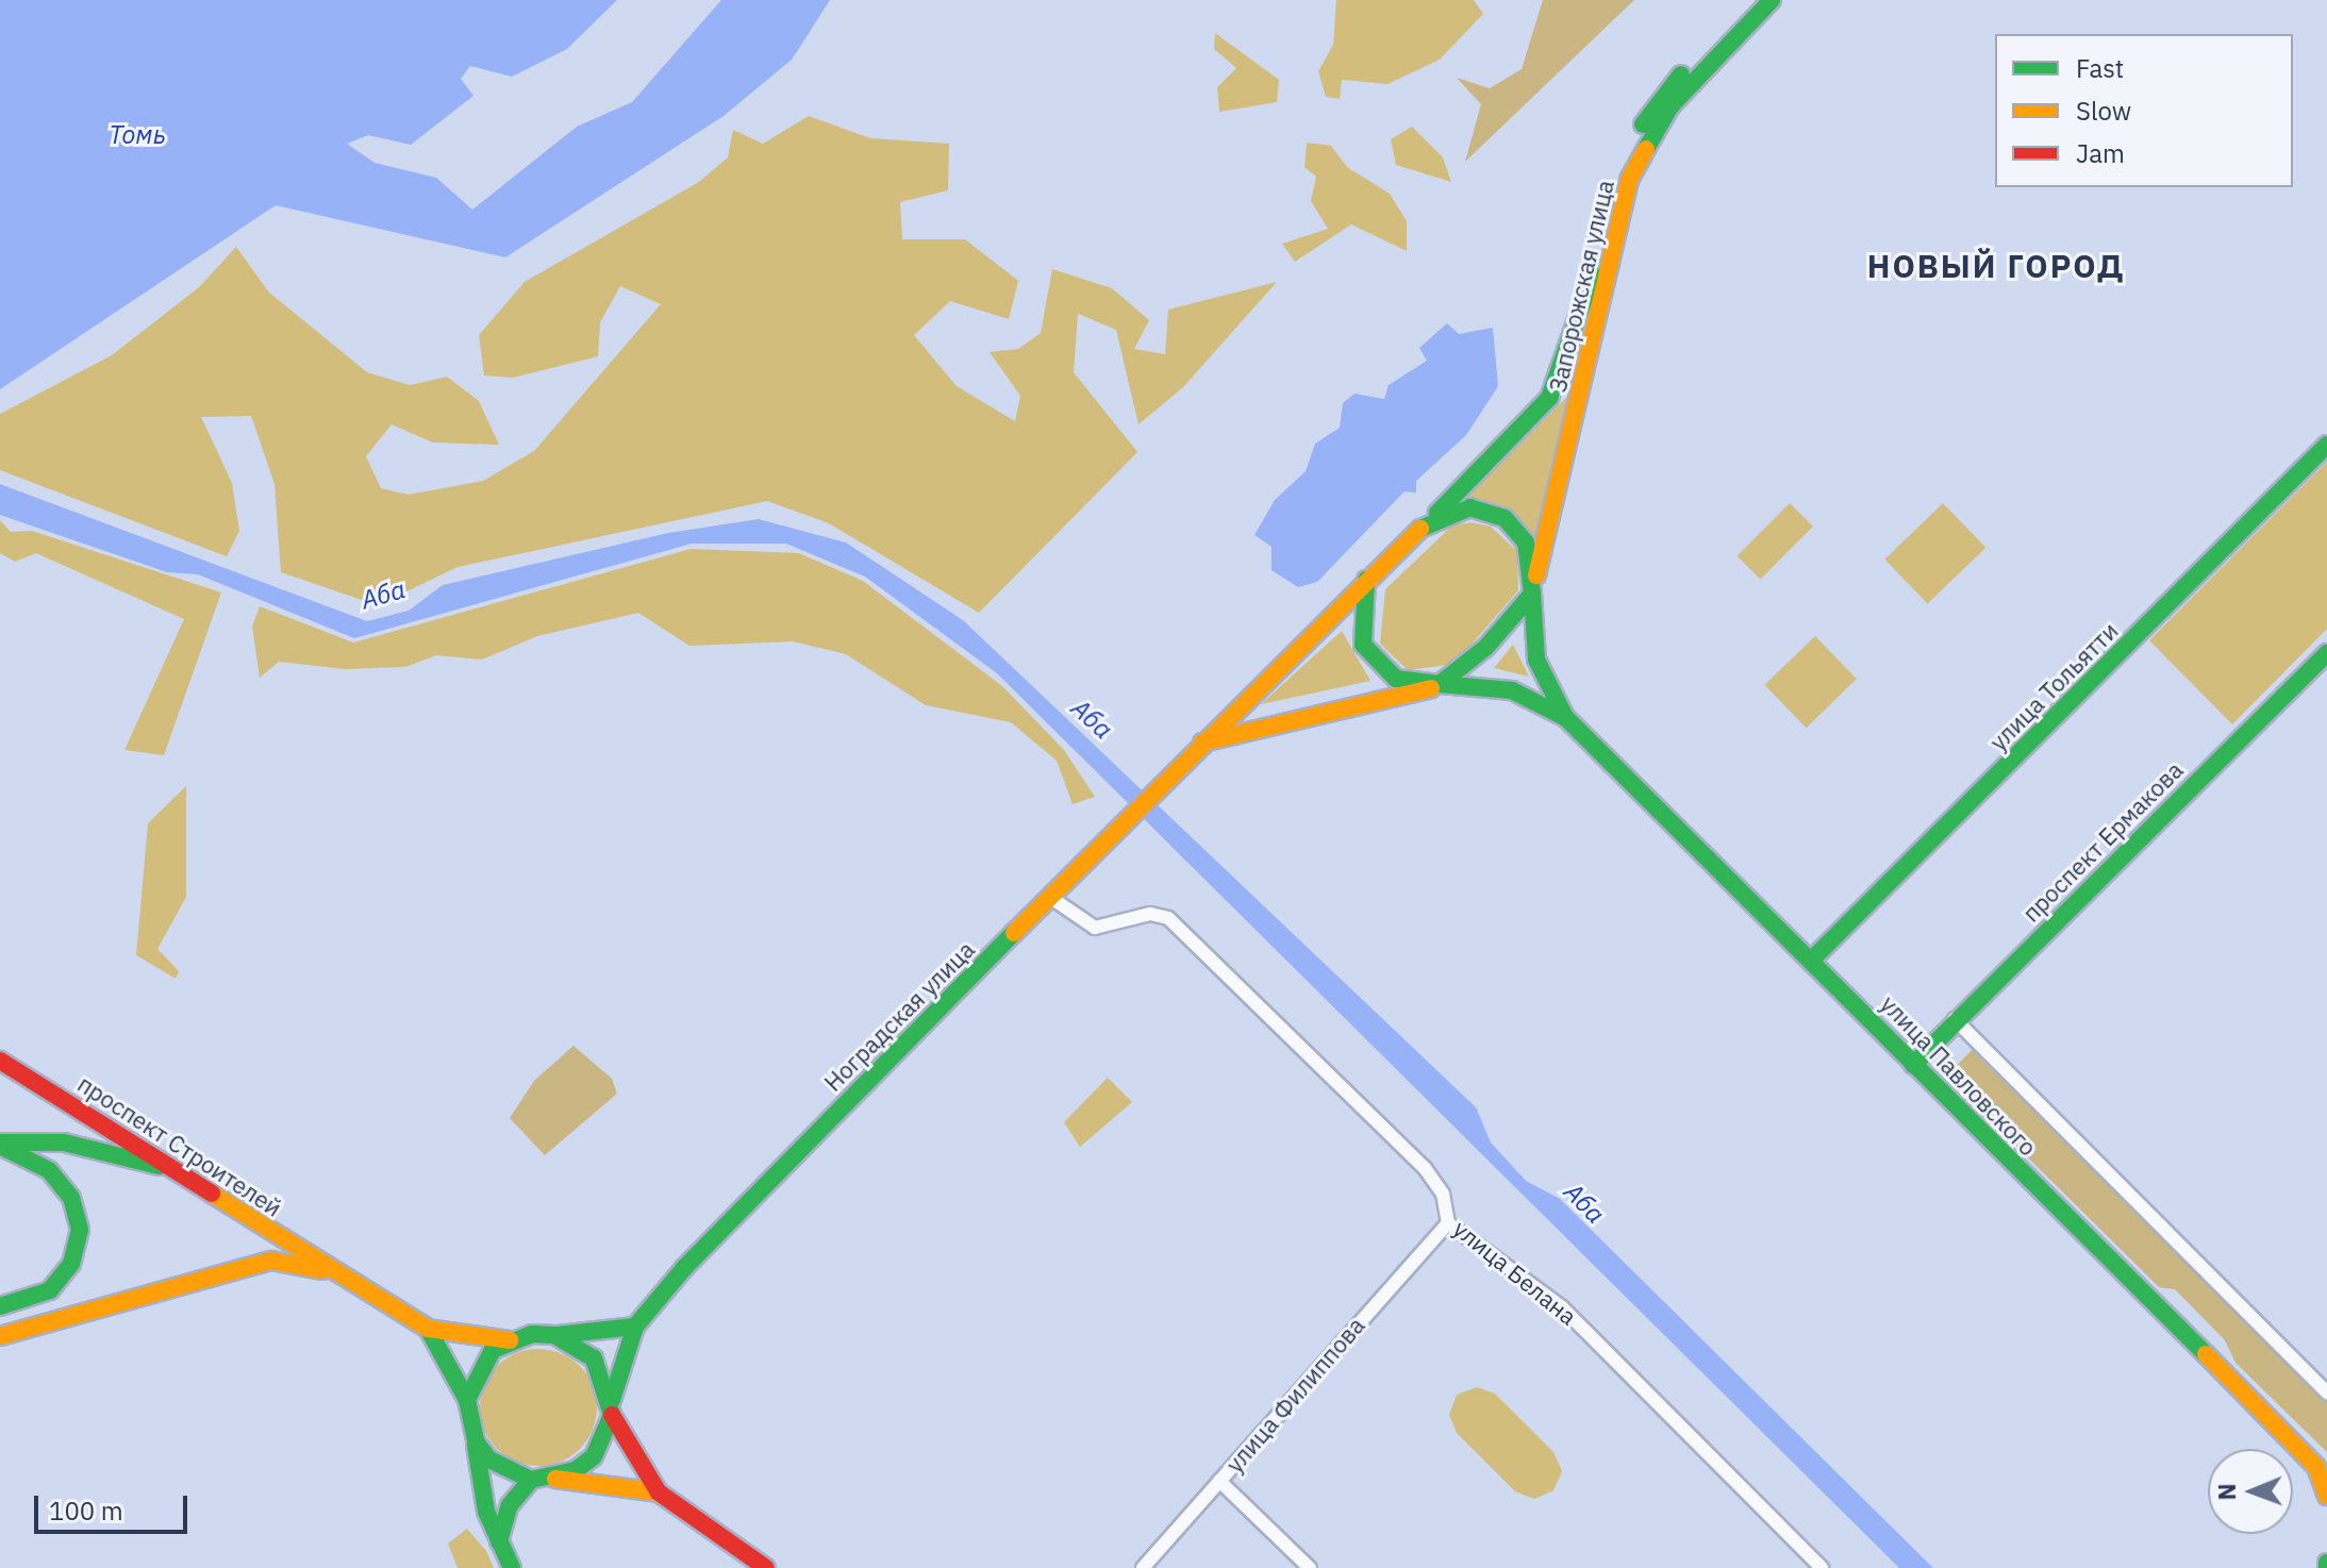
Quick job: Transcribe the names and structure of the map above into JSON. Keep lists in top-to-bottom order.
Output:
{
  "streets": {
    "main road": [
      "Запорожская улица",
      "улица Тольятти",
      "проспект Ермакова",
      "Ноградская улица",
      "улица Павловского",
      "проспект Строителей"
    ],
    "street": ["улица Белана", "улица Филиппова"]
  },
  "crossings": [
    ["Запорожская улица", "Ноградская улица"],
    ["Запорожская улица", "улица Павловского"],
    ["улица Тольятти", "улица Павловского"],
    ["проспект Ермакова", "улица Павловского"],
    ["Ноградская улица", "улица Павловского"],
    ["Ноградская улица", "улица Белана"],
    ["улица Белана", "улица Филиппова"]
  ],
  "districts": ["НОВЫЙ ГОРОД"],
  "water": ["Томь", "Аба"],
  "legend": ["Fast", "Slow", "Jam"],
  "scale_bar": "100 m",
  "north": "left"
}
